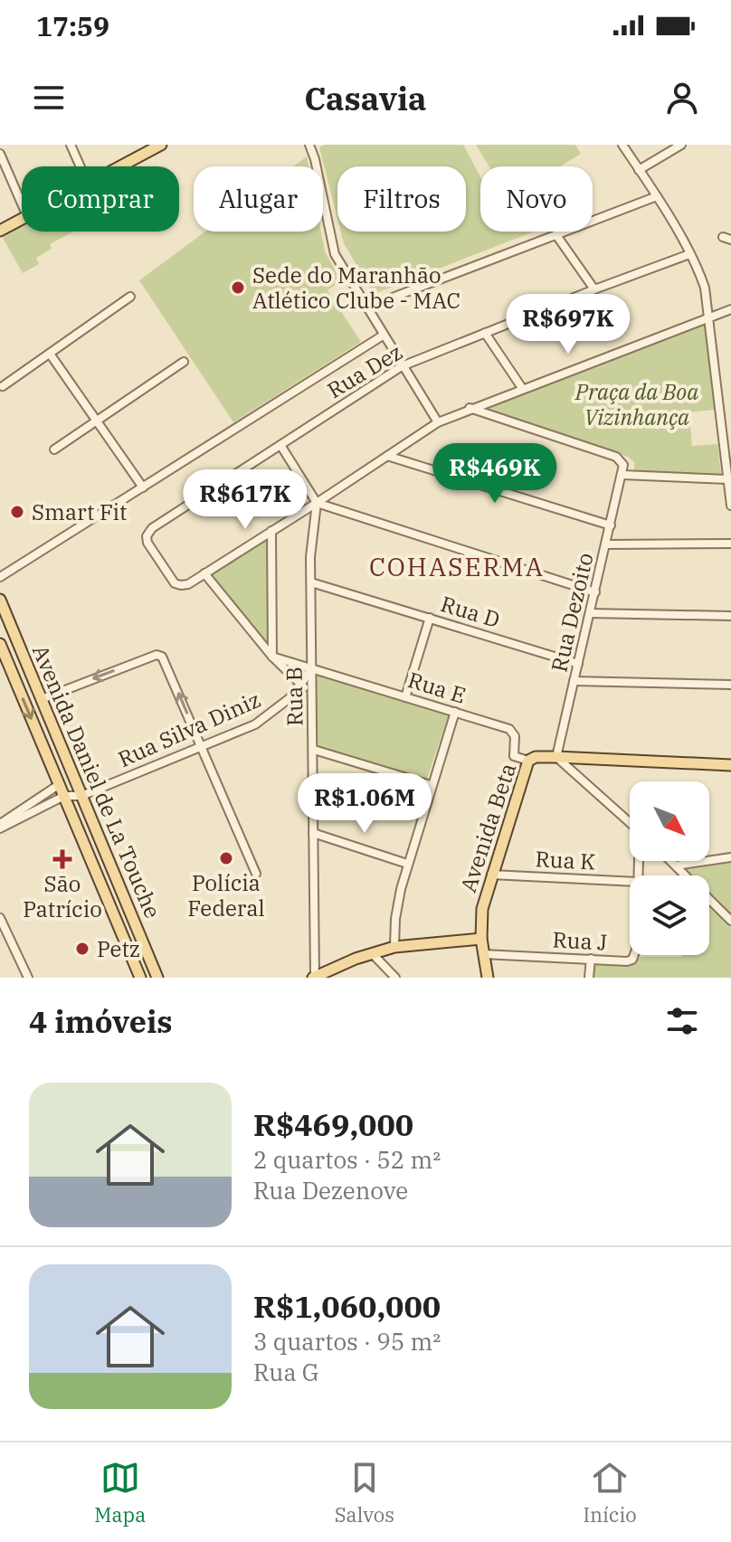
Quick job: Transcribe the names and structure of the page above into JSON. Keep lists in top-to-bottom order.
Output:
{
  "streets": {
    "main road": ["Avenida Daniel de La Touche", "Avenida Beta"],
    "street": [
      "Rua Dez",
      "Rua D",
      "Rua Dezoito",
      "Rua E",
      "Rua B",
      "Rua Silva Diniz",
      "Rua K",
      "Rua J"
    ]
  },
  "crossings": [
    ["Rua D", "Rua Dezoito"],
    ["Rua D", "Rua B"],
    ["Rua Dezoito", "Avenida Beta"],
    ["Rua E", "Rua B"],
    ["Rua E", "Rua Silva Diniz"],
    ["Rua E", "Avenida Beta"],
    ["Rua B", "Rua Silva Diniz"],
    ["Rua Silva Diniz", "Avenida Daniel de La Touche"],
    ["Avenida Beta", "Rua K"],
    ["Avenida Beta", "Rua J"]
  ],
  "districts": ["COHASERMA"],
  "parks": ["Praça da Boa Vizinhança"],
  "places": {
    "other": [
      "Sede do Maranhão Atlético Clube - MAC",
      "Smart Fit",
      "Polícia Federal",
      "Petz"
    ],
    "health": ["São Patrício"]
  },
  "north": "bottom right",
  "page": {
    "status": "17:59",
    "header": "Casavia",
    "chip": [
      "Comprar",
      "Alugar",
      "Filtros",
      "Novo"
    ],
    "price": [
      "R$697K",
      "R$469K",
      "R$617K",
      "R$1.06M"
    ],
    "heading": "4 imóveis",
    "list": [
      {
        "name": "R$469,000",
        "note": "2 quartos · 52 m² · Rua Dezenove"
      },
      {
        "name": "R$1,060,000",
        "note": "3 quartos · 95 m² · Rua G"
      }
    ],
    "tabs": ["Mapa", "Salvos", "Início"]
  }
}
